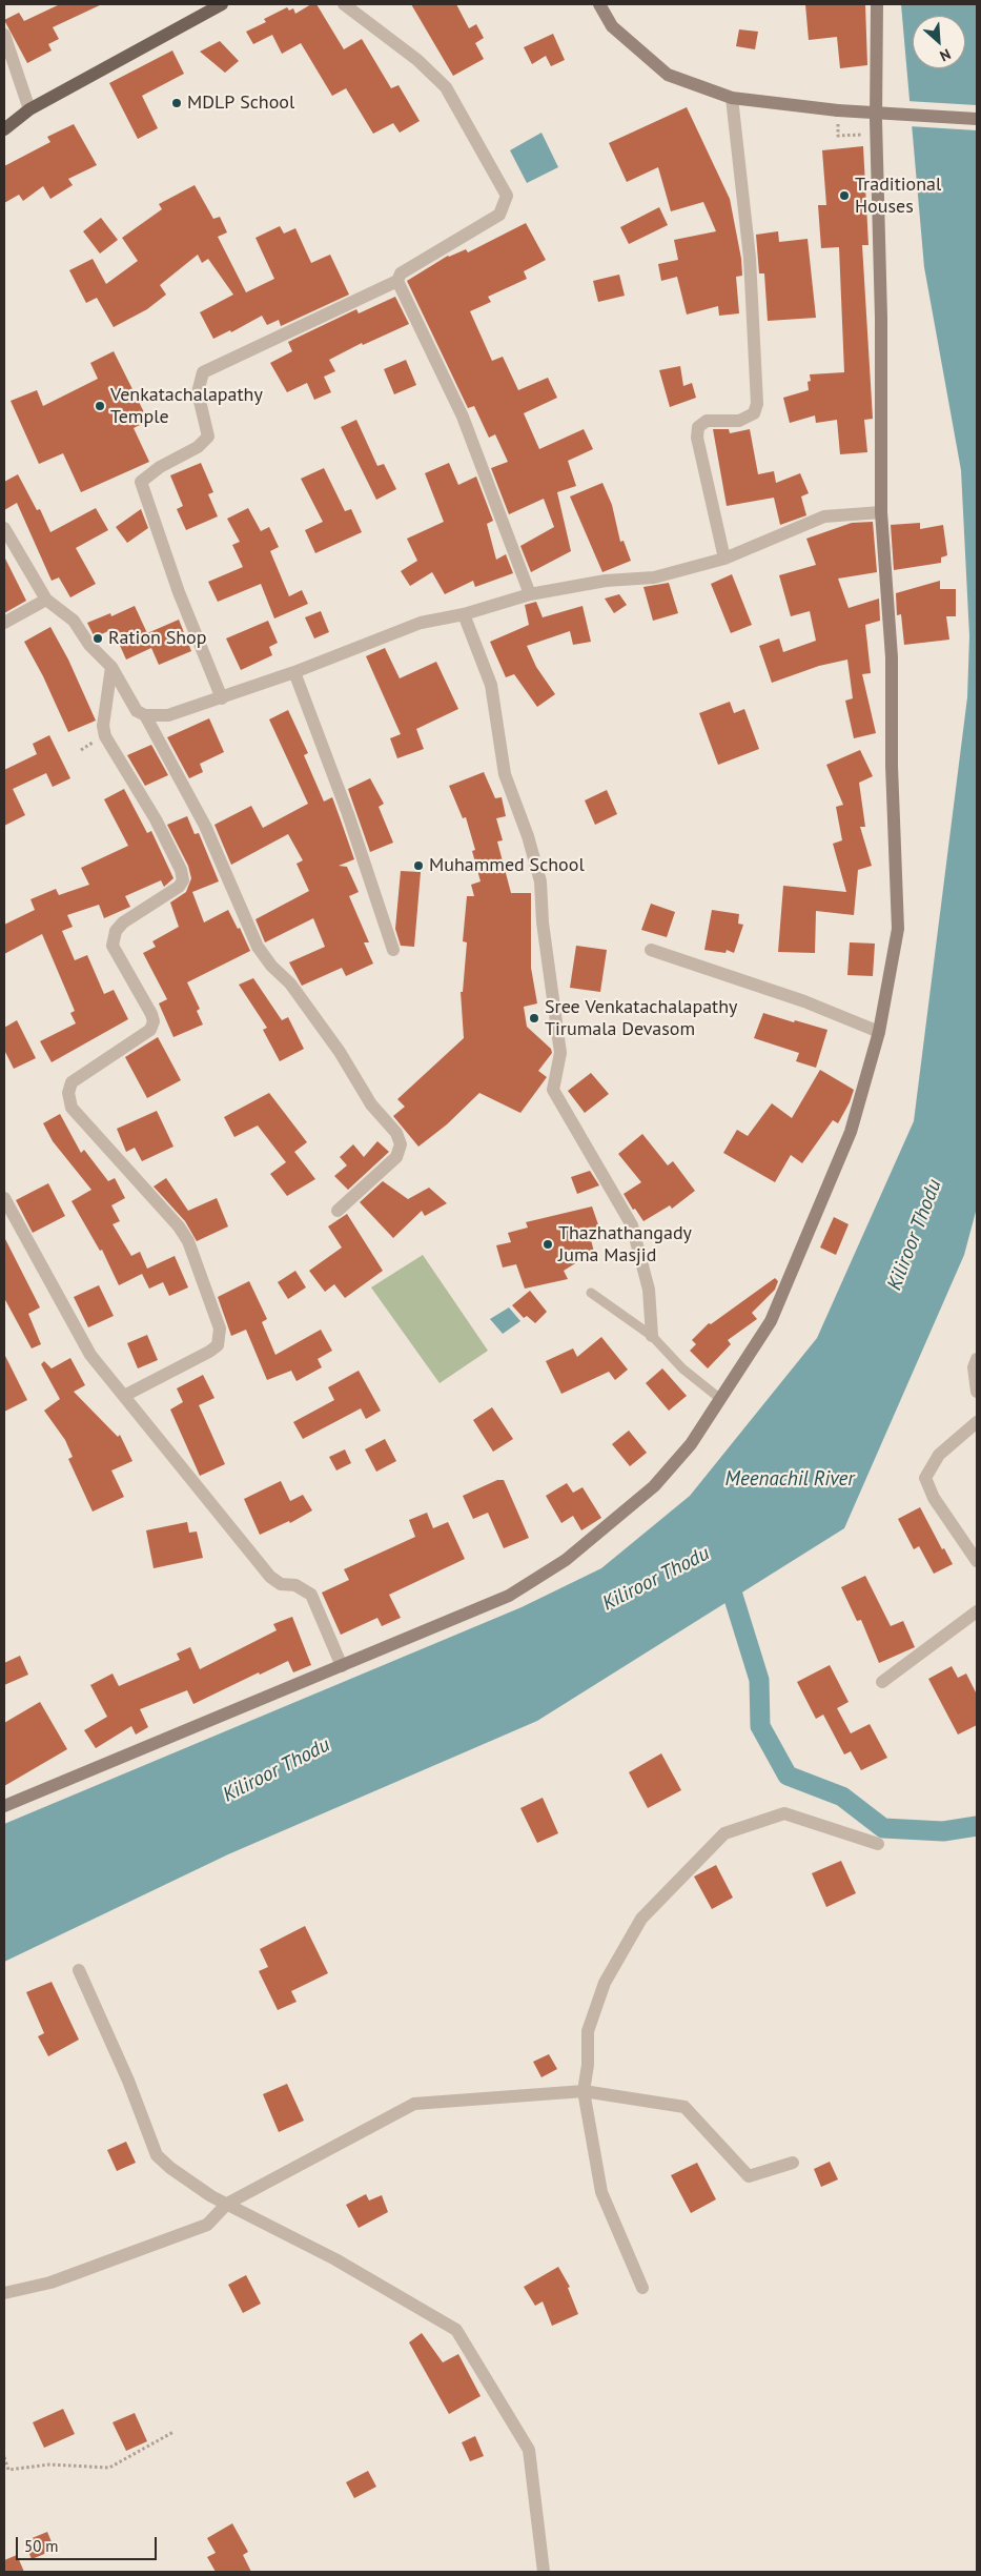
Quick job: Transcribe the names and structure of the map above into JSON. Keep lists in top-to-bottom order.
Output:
{
  "water": ["Kiliroor Thodu", "Meenachil River"],
  "places": [
    "MDLP School",
    "Traditional Houses",
    "Venkatachalapathy Temple",
    "Ration Shop",
    "Muhammed School",
    "Sree Venkatachalapathy Tirumala Devasom",
    "Thazhathangady Juma Masjid"
  ],
  "scale_bar": "50 m",
  "north": "bottom right"
}
